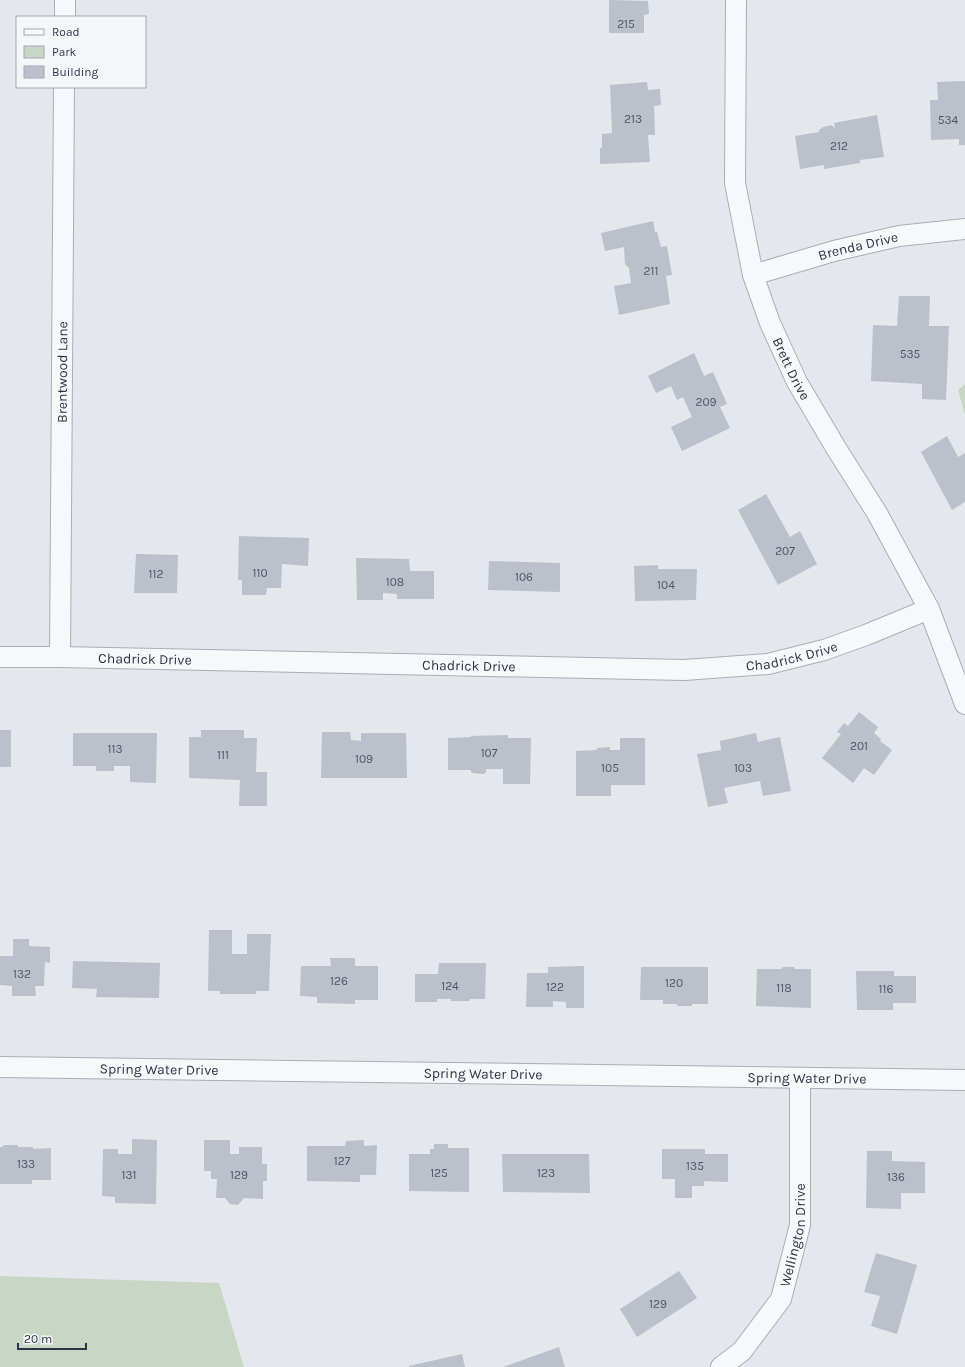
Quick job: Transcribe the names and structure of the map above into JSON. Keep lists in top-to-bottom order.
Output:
{
  "streets": {
    "street": [
      "Brenda Drive",
      "Brett Drive",
      "Brentwood Lane",
      "Chadrick Drive",
      "Spring Water Drive",
      "Wellington Drive"
    ]
  },
  "crossings": [
    ["Brenda Drive", "Brett Drive"],
    ["Brett Drive", "Chadrick Drive"],
    ["Brentwood Lane", "Chadrick Drive"],
    ["Spring Water Drive", "Wellington Drive"]
  ],
  "house_numbers": [
    "215",
    "213",
    "534",
    "212",
    "211",
    "535",
    "209",
    "207",
    "110",
    "112",
    "106",
    "108",
    "104",
    "201",
    "113",
    "107",
    "111",
    "109",
    "105",
    "103",
    "132",
    "126",
    "120",
    "124",
    "122",
    "118",
    "116",
    "127",
    "133",
    "135",
    "125",
    "123",
    "131",
    "129",
    "136",
    "129"
  ],
  "legend": ["Road", "Park", "Building"],
  "scale_bar": "20 m"
}
